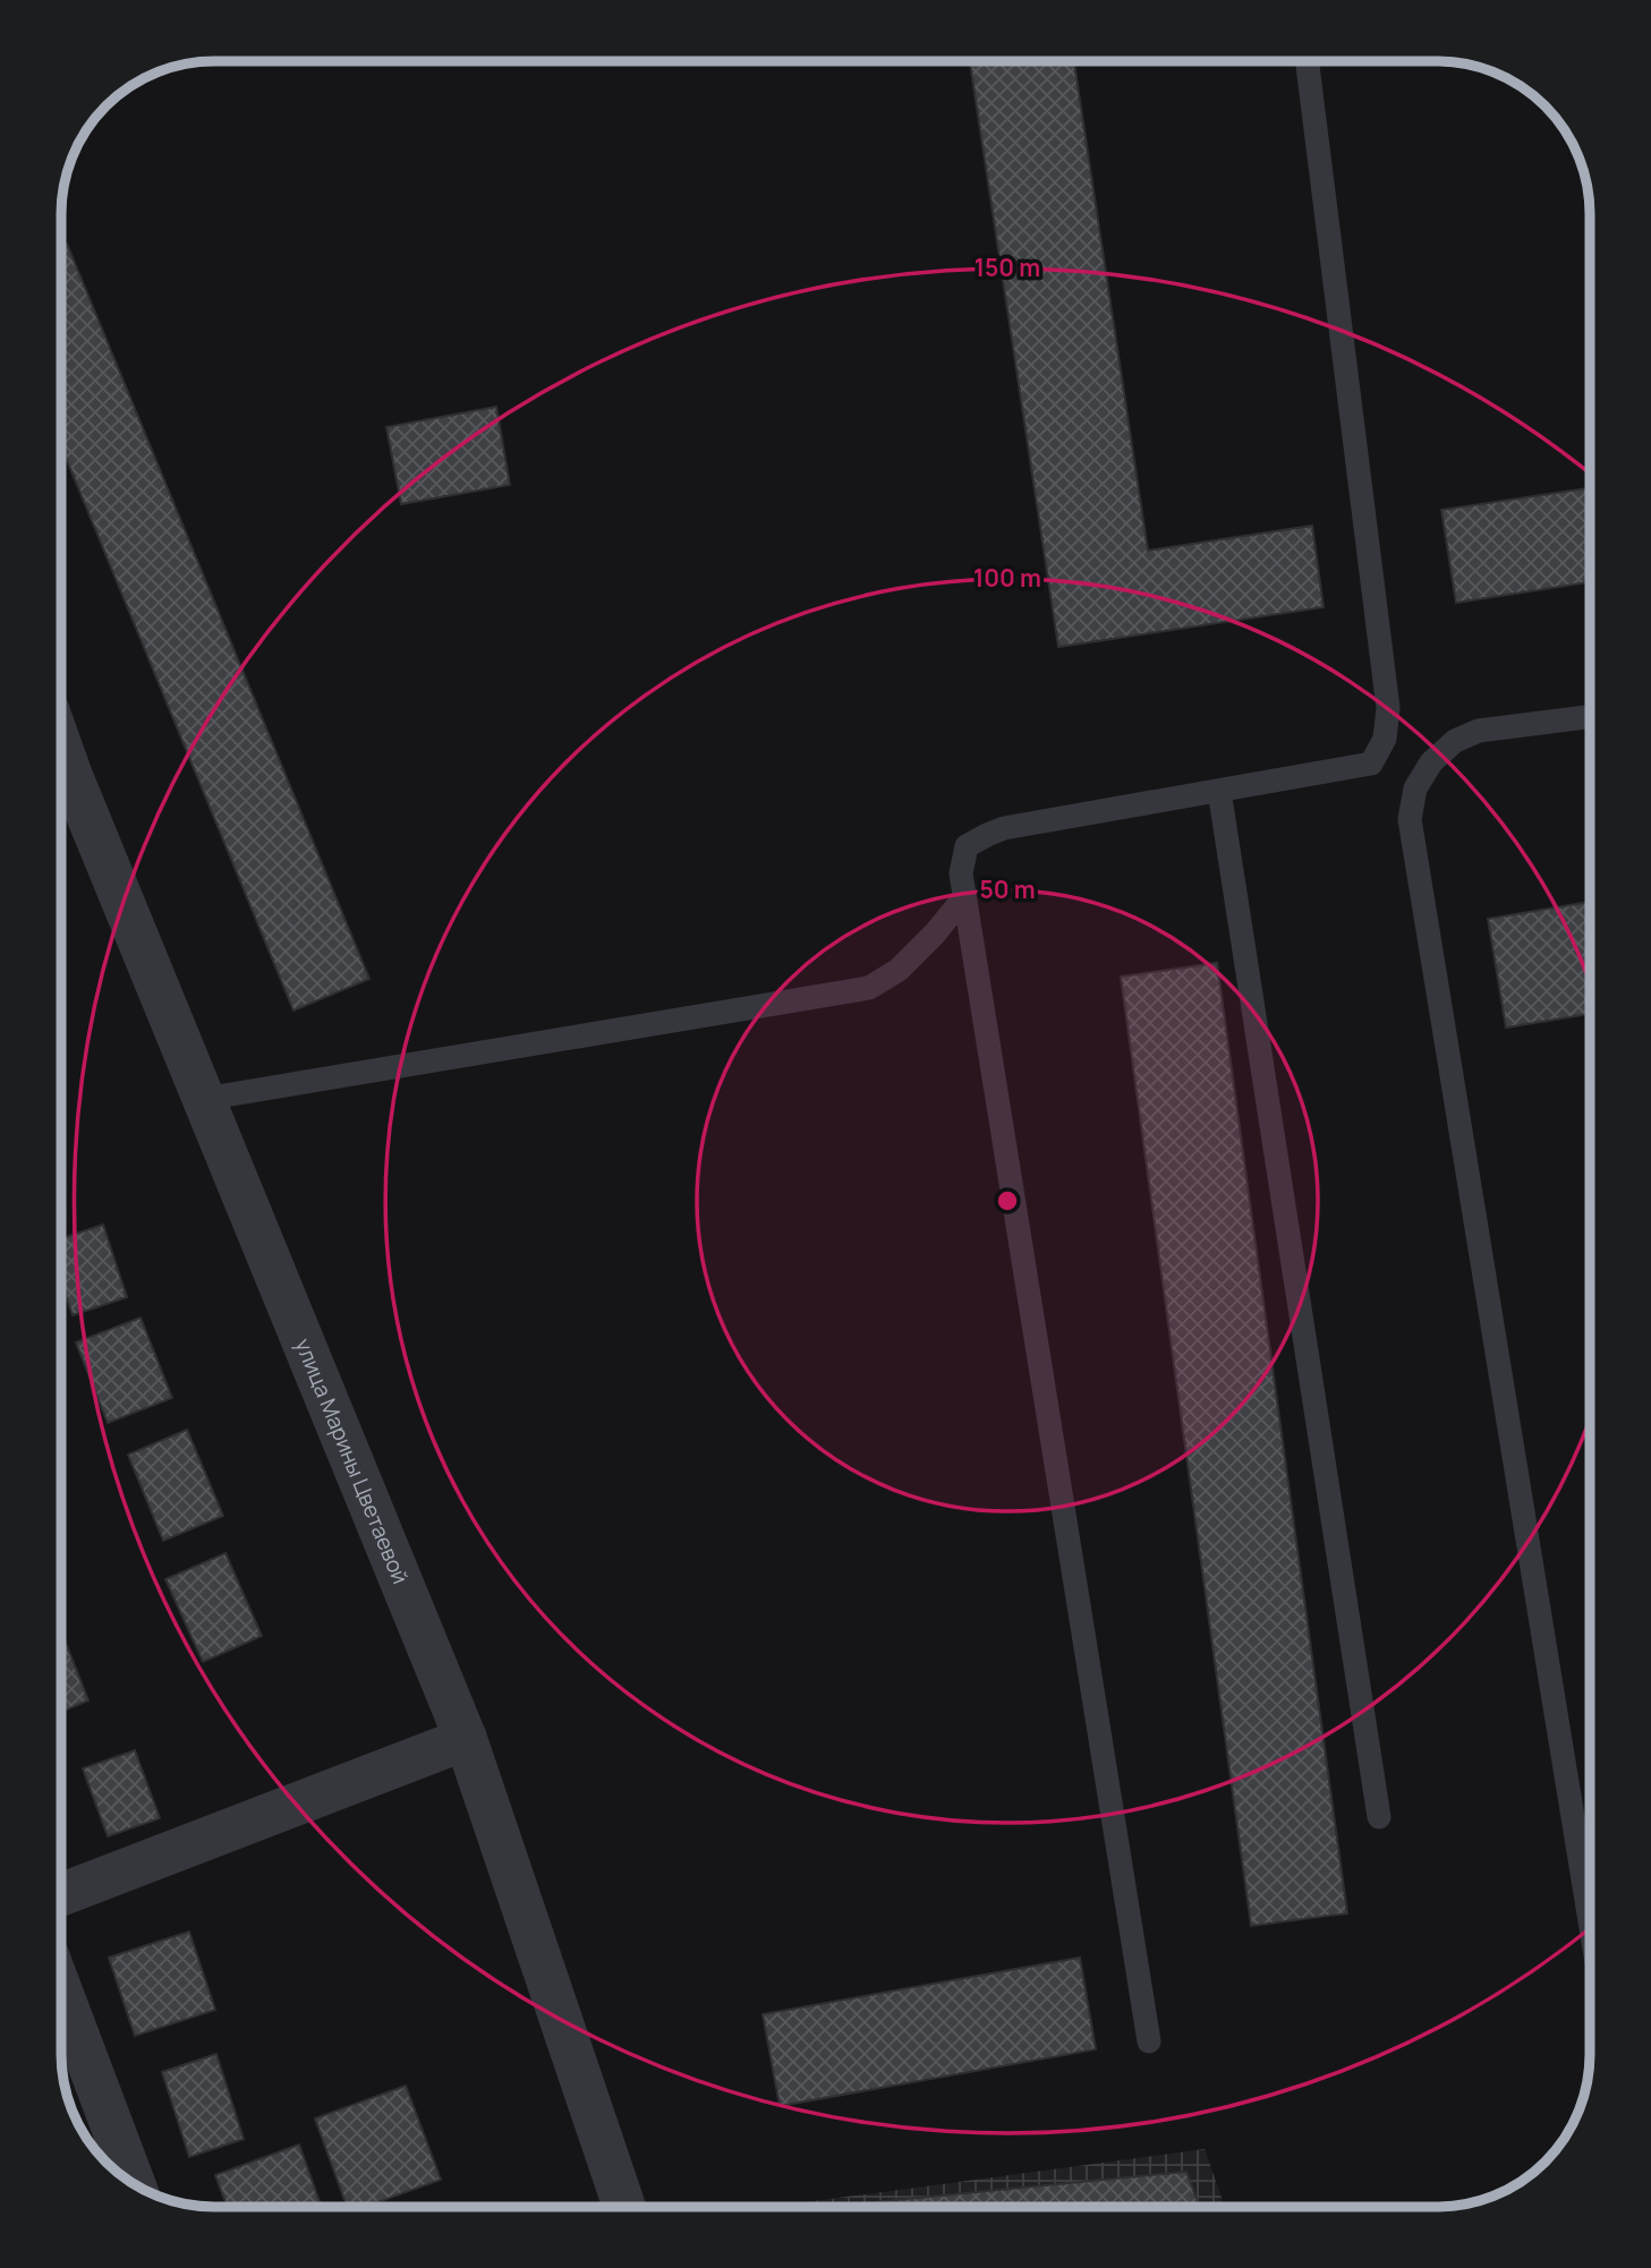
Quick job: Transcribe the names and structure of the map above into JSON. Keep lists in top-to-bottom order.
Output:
{
  "streets": {
    "street": ["улица Марины Цветаевой"]
  },
  "rings": ["150 m", "100 m", "50 m"]
}
